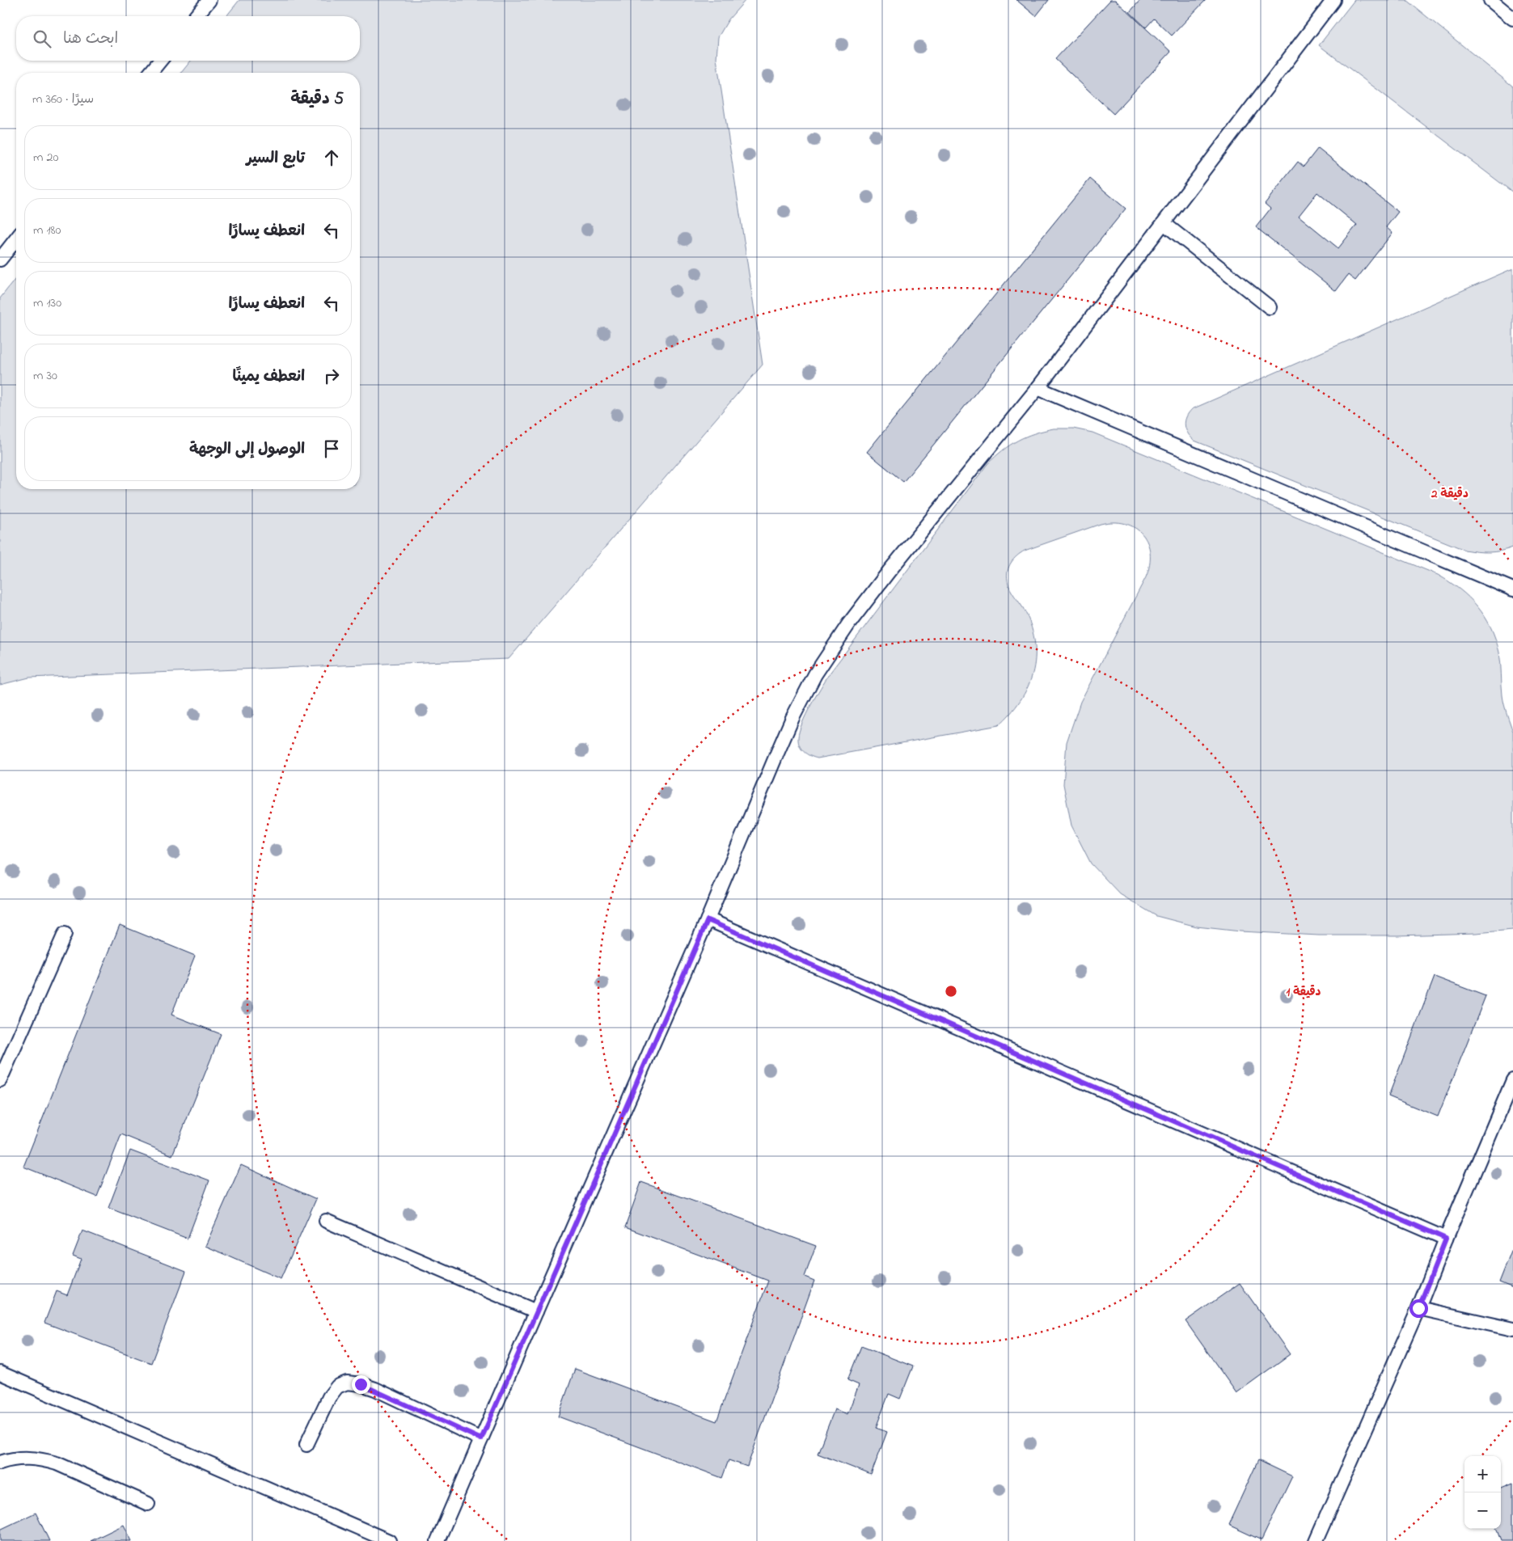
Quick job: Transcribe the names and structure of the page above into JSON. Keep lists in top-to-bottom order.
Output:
{
  "page": {
    "search": "ابحث هنا",
    "heading": ["5 دقيقة", "سيرًا · 360 m"],
    "list": [
      ["تابع السير", "20 m"],
      ["انعطف يسارًا", "180 m"],
      ["انعطف يسارًا", "130 m"],
      ["انعطف يمينًا", "30 m"],
      "الوصول إلى الوجهة"
    ],
    "map_buttons": ["+", "−"]
  },
  "rings": ["2 دقيقة", "1 دقيقة"]
}
